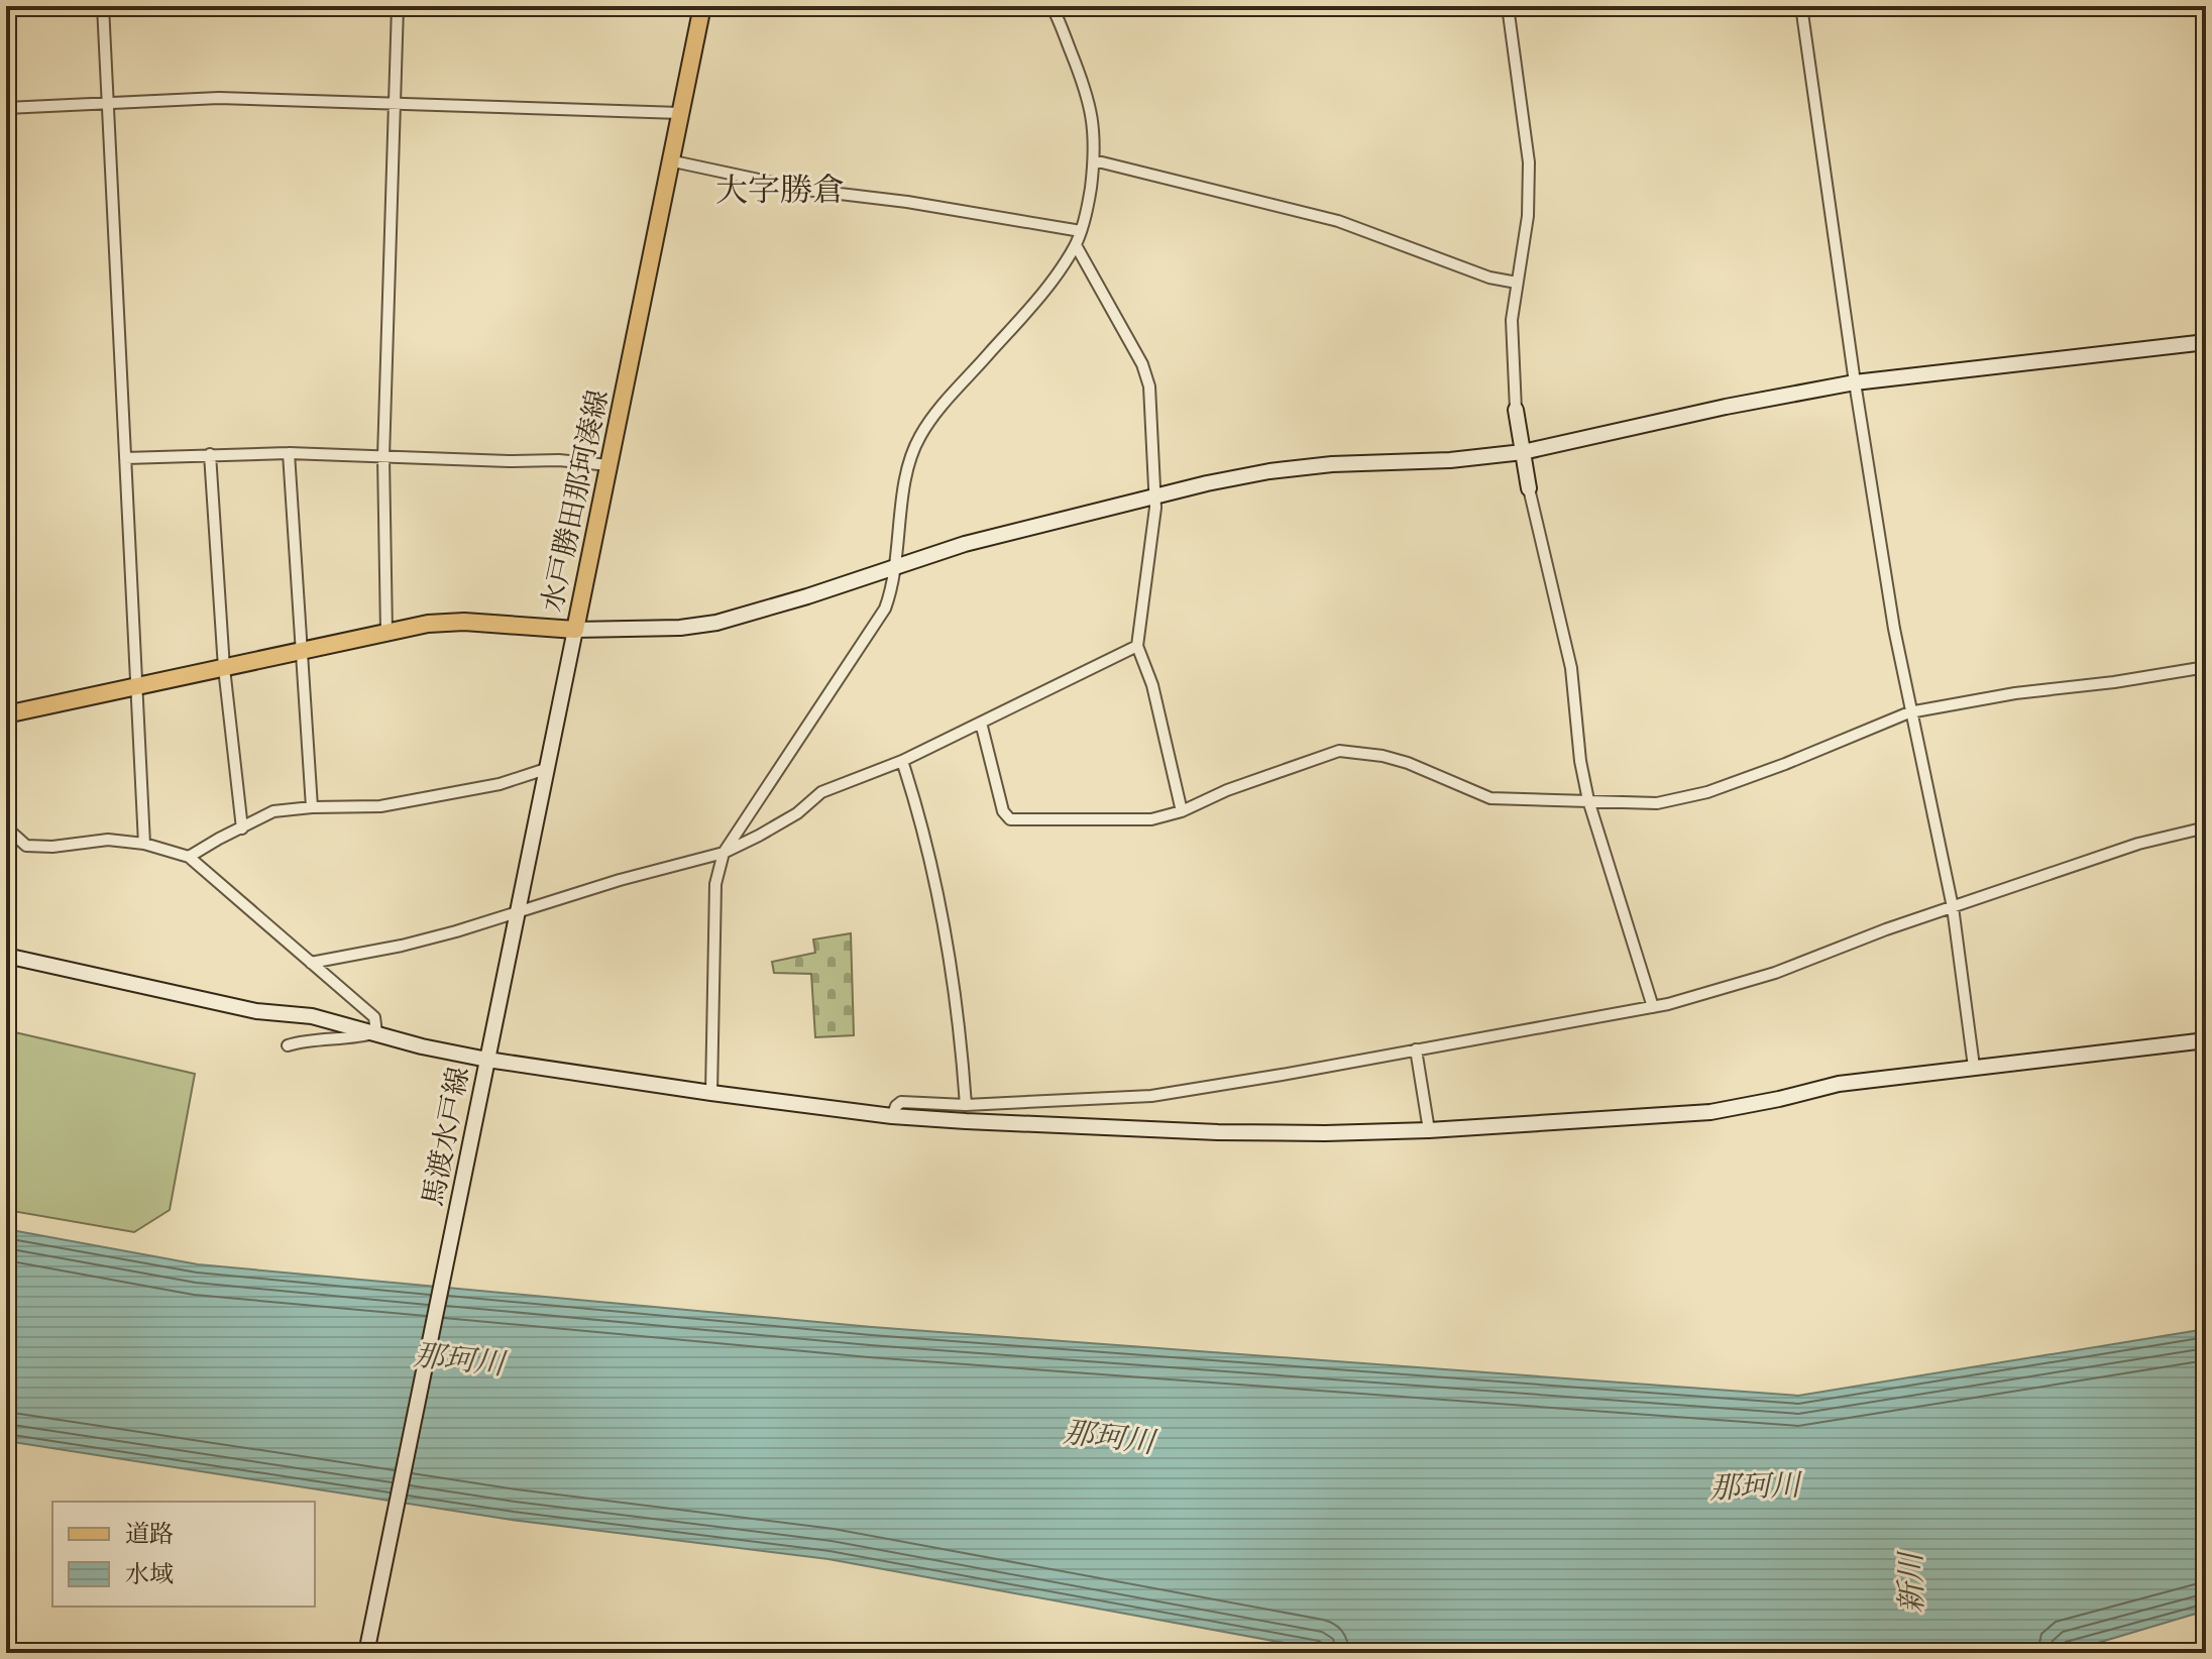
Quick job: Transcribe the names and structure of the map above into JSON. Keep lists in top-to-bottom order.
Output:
{
  "streets": {
    "main road": ["水戸勝田那珂湊線"],
    "street": ["馬渡水戸線"]
  },
  "crossings": [
    ["水戸勝田那珂湊線", "馬渡水戸線"]
  ],
  "districts": ["大字勝倉"],
  "water": ["那珂川", "新川"],
  "legend": ["道路", "水域"]
}
